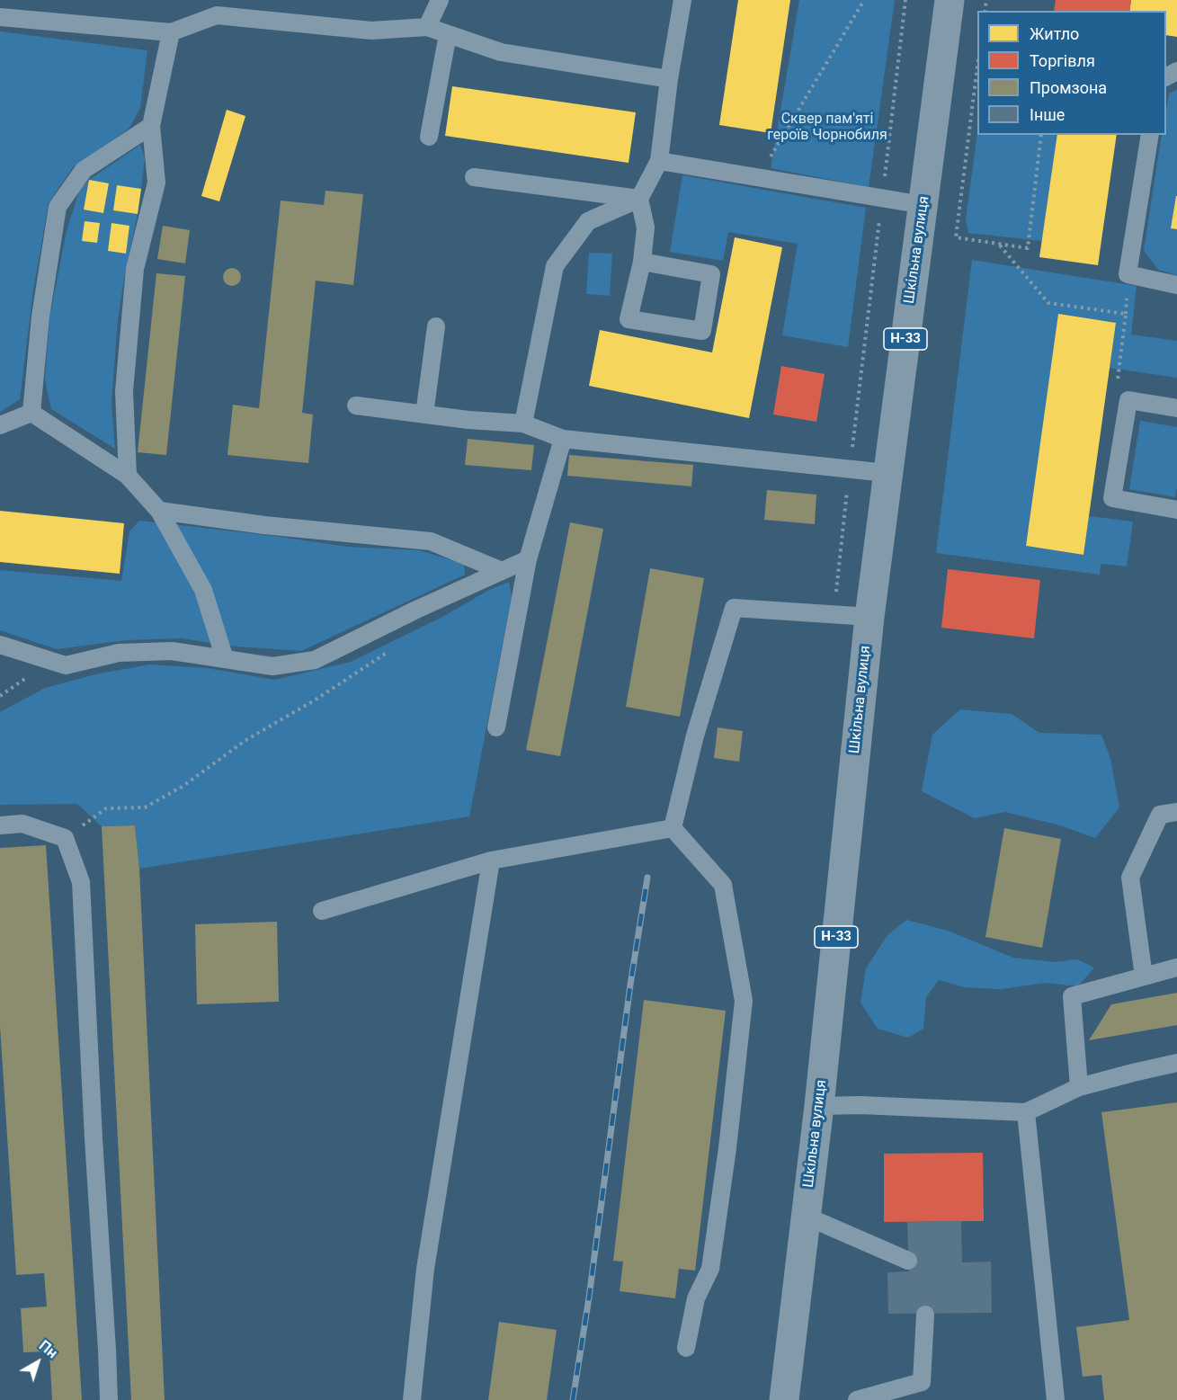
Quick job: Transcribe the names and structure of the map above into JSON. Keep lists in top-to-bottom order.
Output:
{
  "streets": {
    "main road": ["Шкільна вулиця", "Н-33"]
  },
  "parks": ["Сквер пам'яті героїв Чорнобиля"],
  "legend": [
    "Житло",
    "Торгівля",
    "Промзона",
    "Інше"
  ],
  "north": "top right"
}
